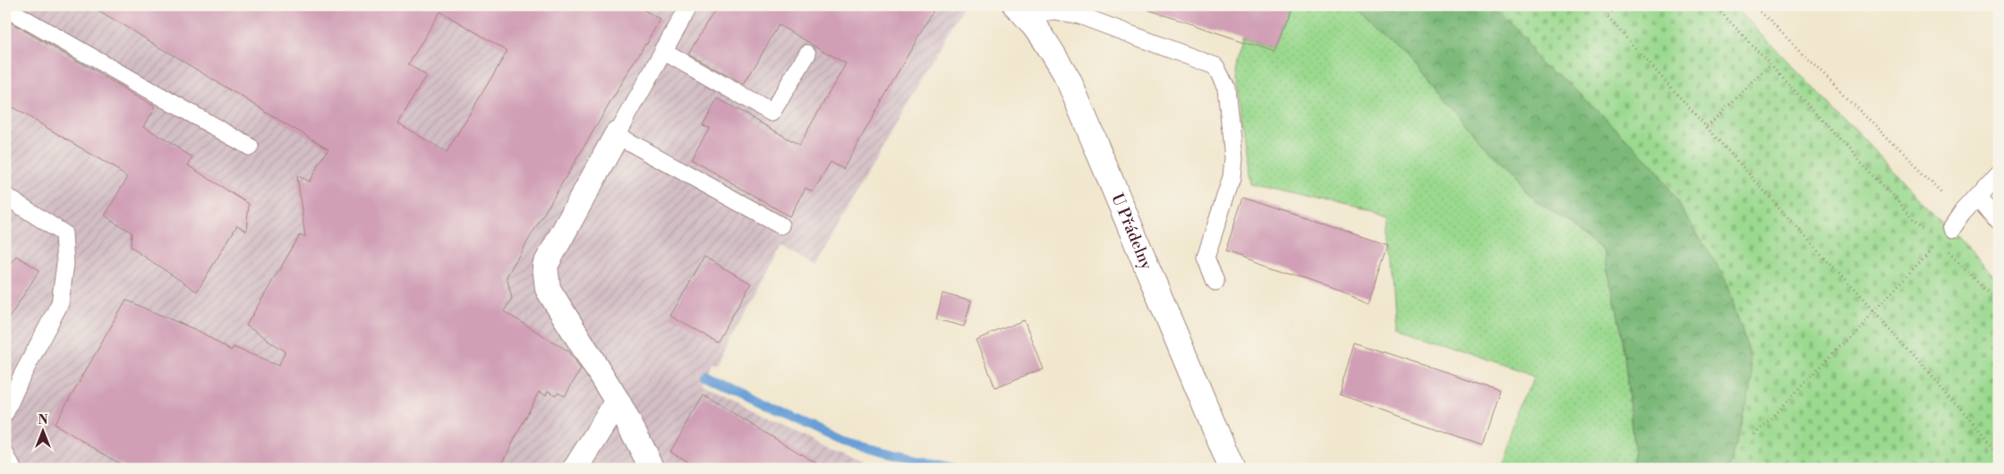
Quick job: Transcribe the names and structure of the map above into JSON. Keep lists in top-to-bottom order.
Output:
{
  "streets": {
    "street": ["U Přádelny"]
  },
  "north": "top"
}
